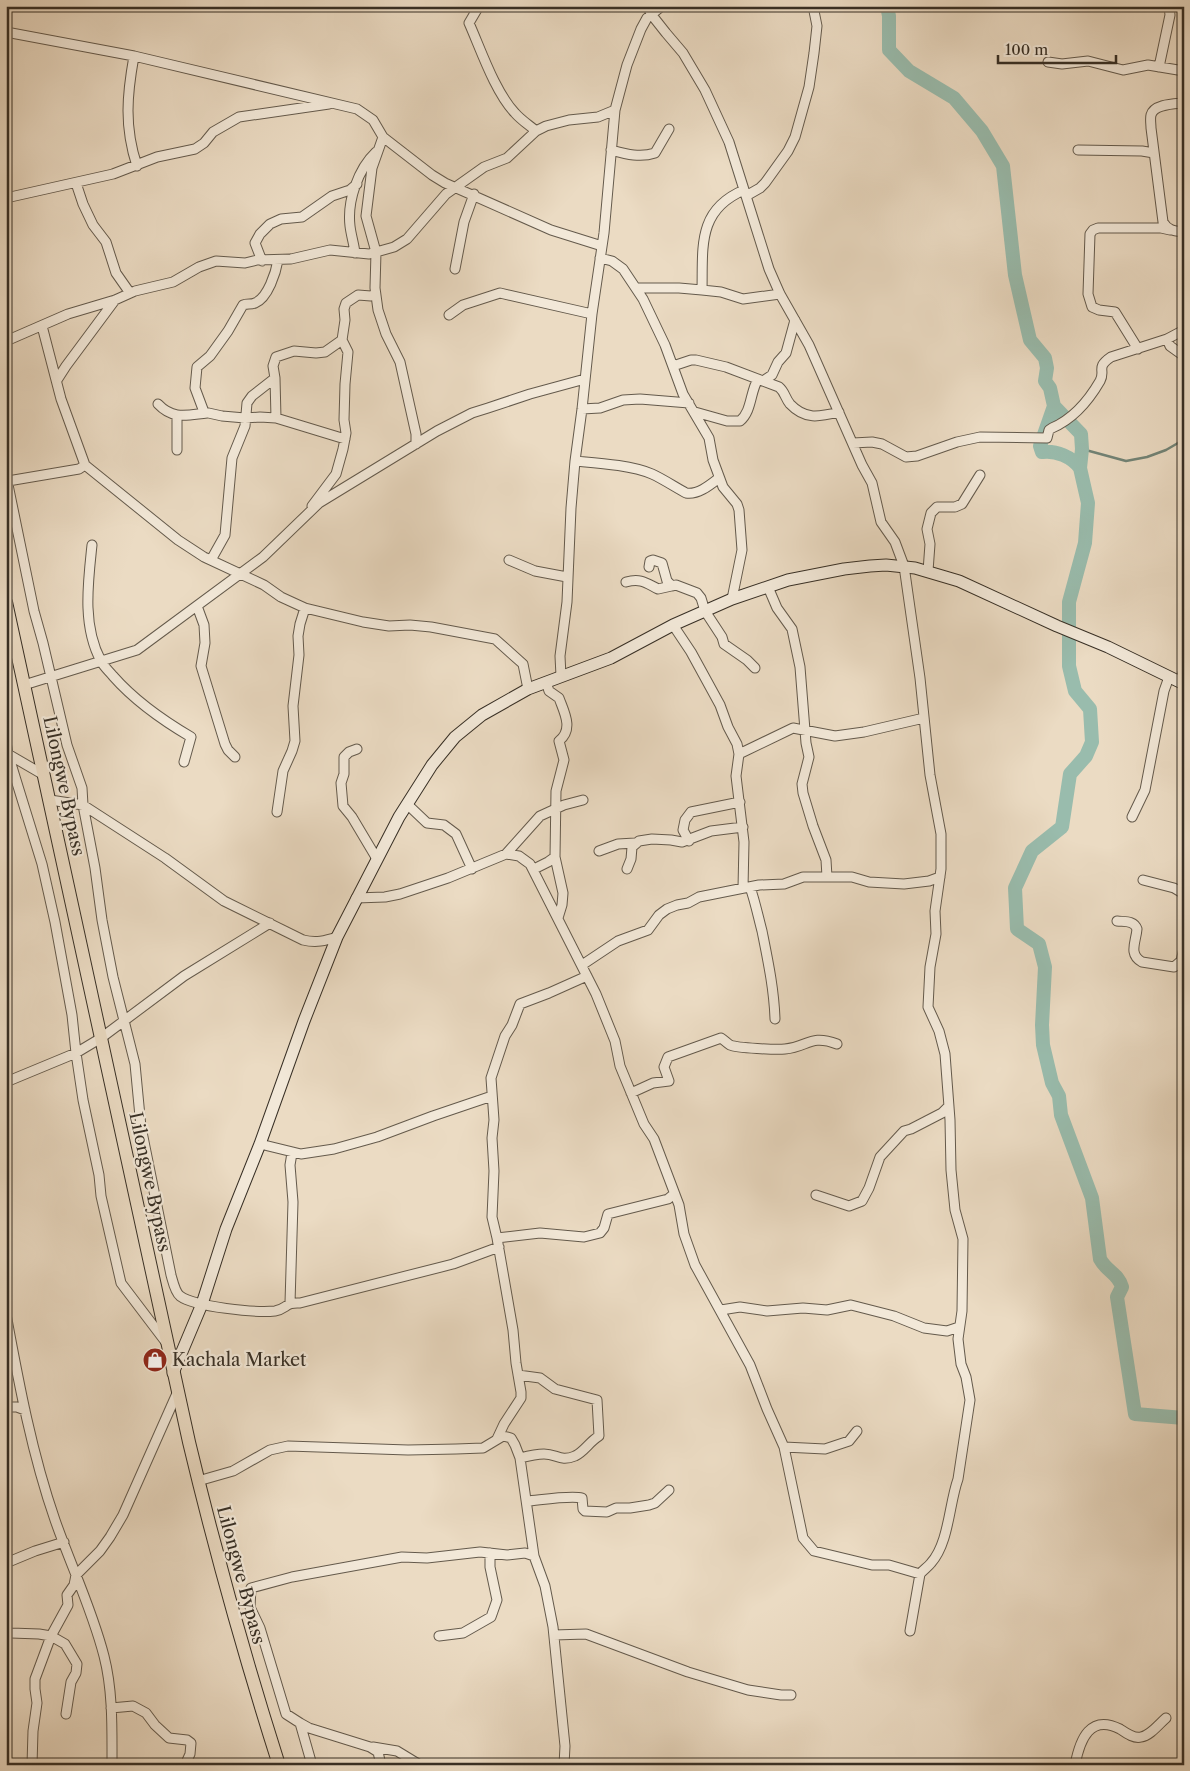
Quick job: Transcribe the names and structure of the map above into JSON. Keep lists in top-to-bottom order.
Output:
{
  "streets": {
    "main road": ["Lilongwe Bypass"]
  },
  "places": {
    "shop": ["Kachala Market"]
  },
  "scale_bar": "100 m"
}
